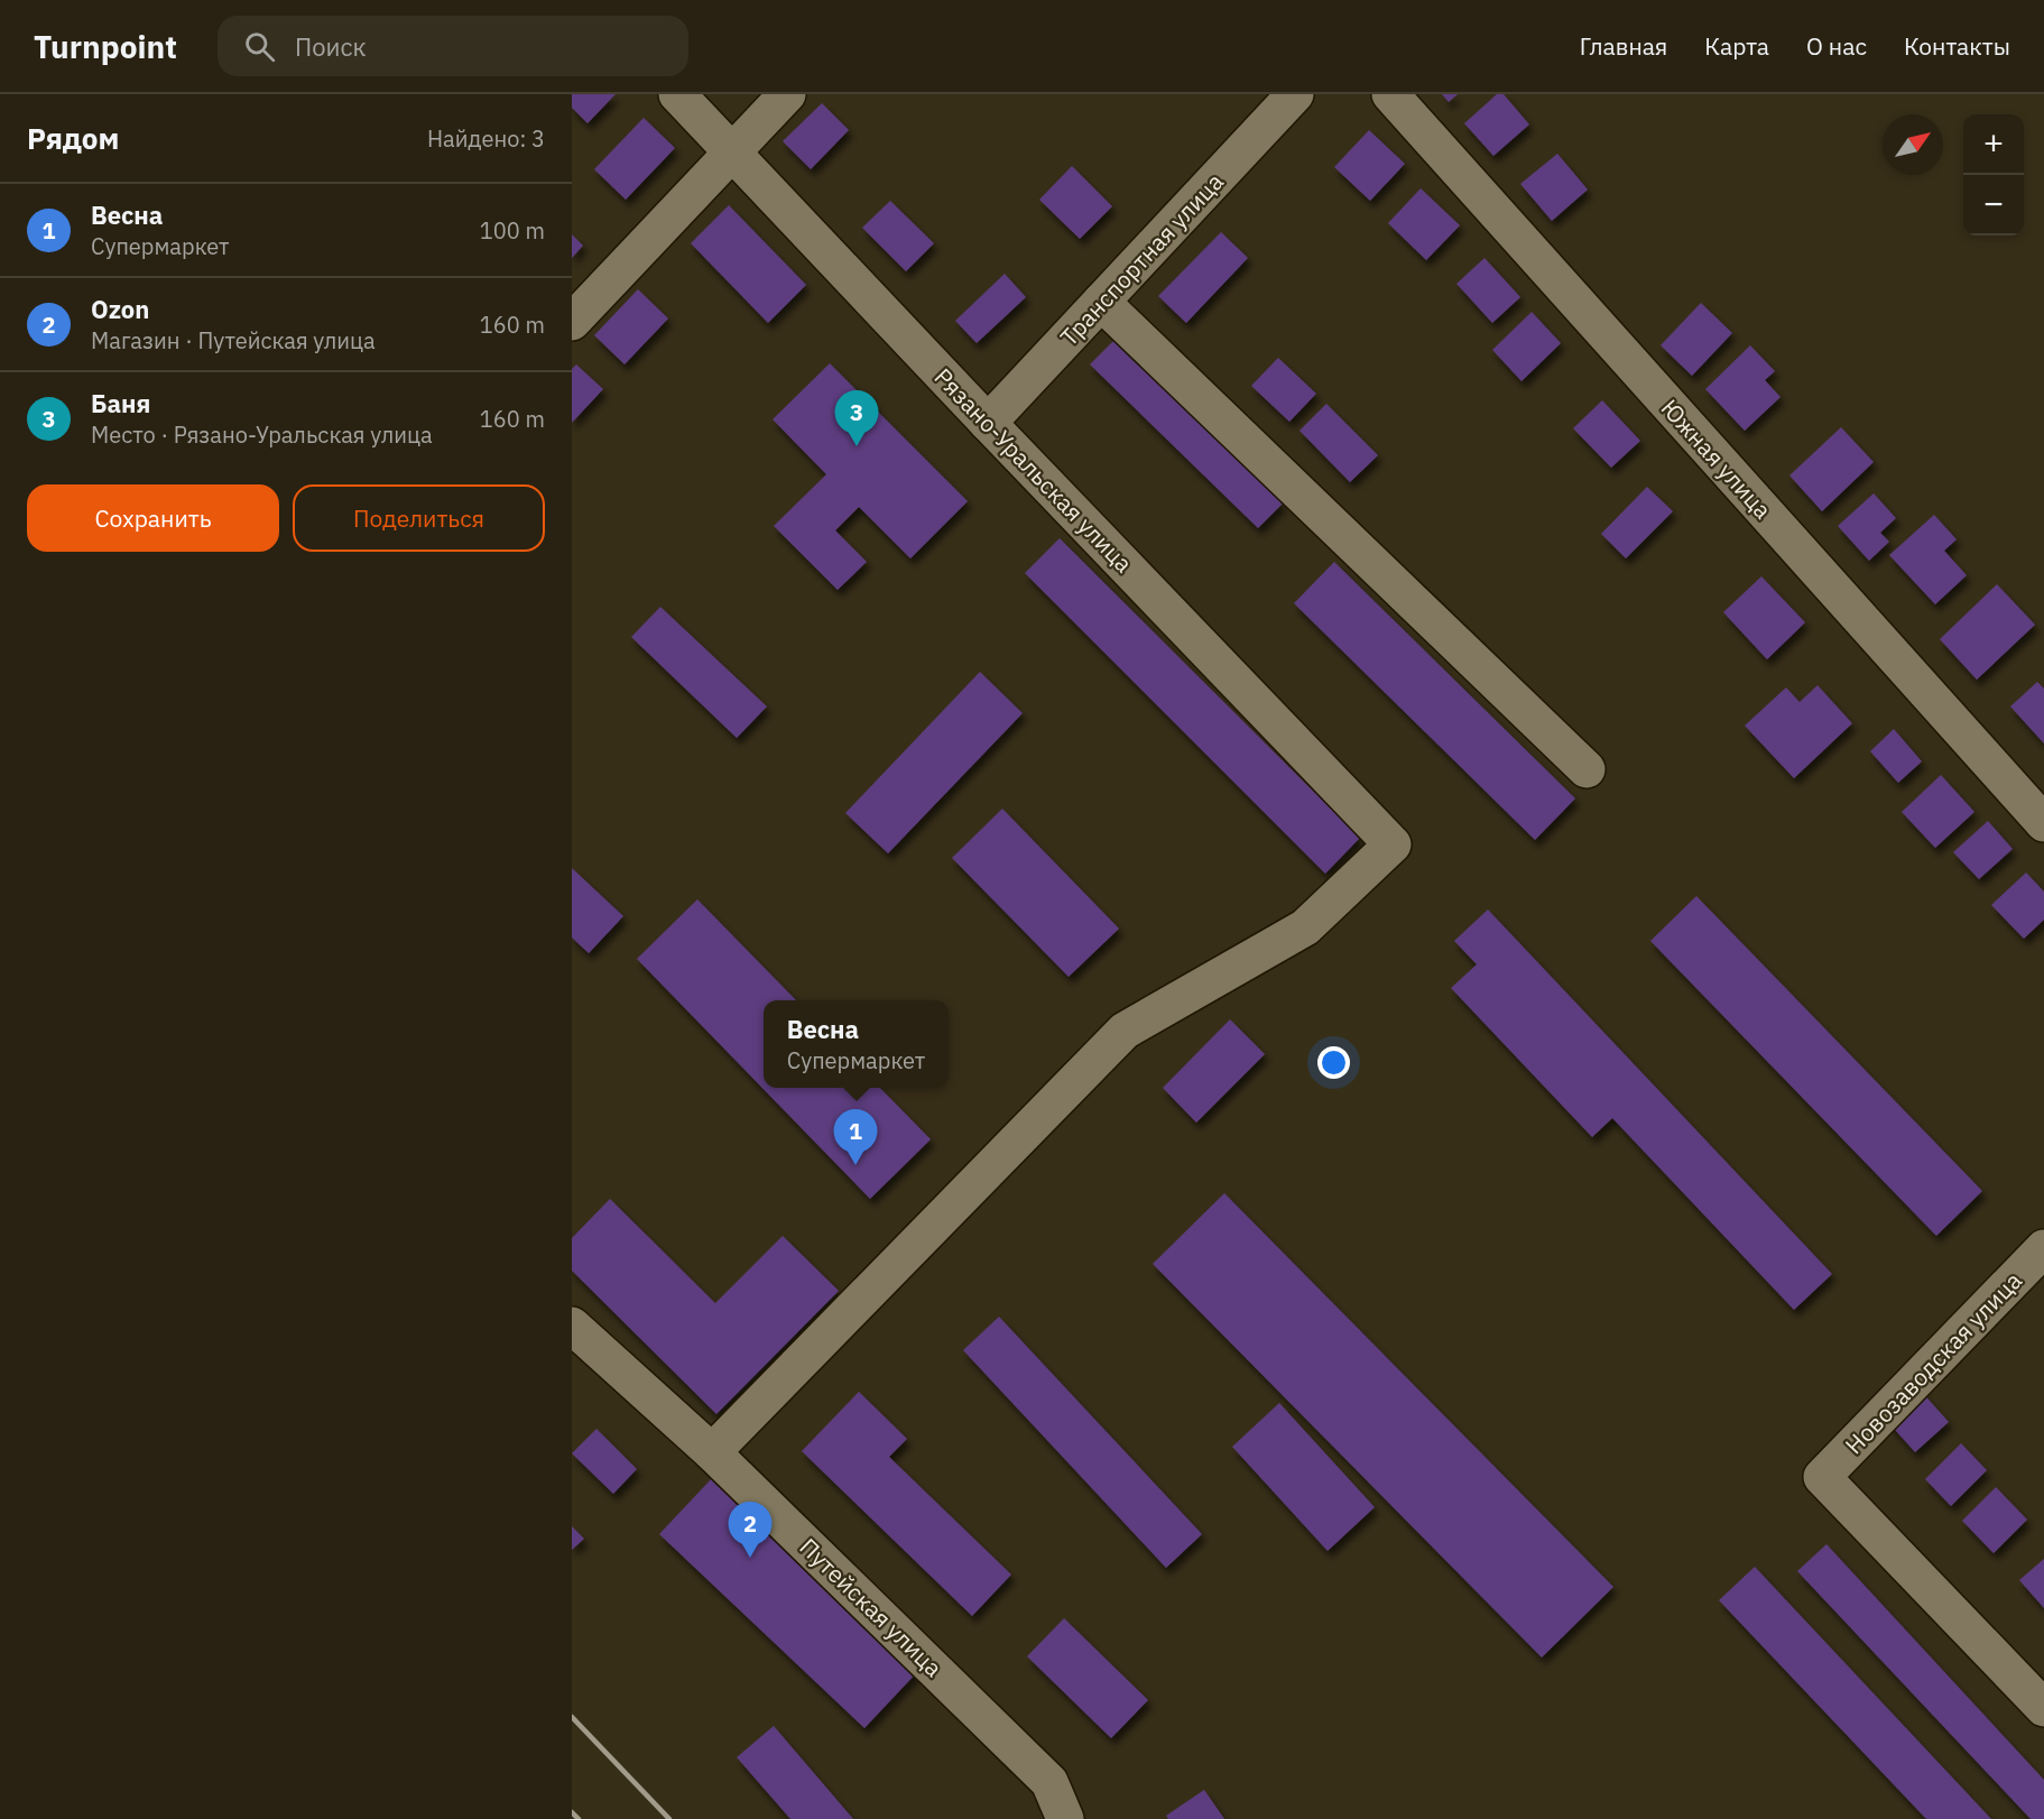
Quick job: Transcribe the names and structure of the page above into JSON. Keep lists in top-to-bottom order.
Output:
{
  "streets": {
    "street": [
      "Транспортная улица",
      "Южная улица",
      "Рязано-Уральская улица",
      "Новозаводская улица",
      "Путейская улица"
    ]
  },
  "crossings": [
    ["Транспортная улица", "Рязано-Уральская улица"],
    ["Рязано-Уральская улица", "Путейская улица"]
  ],
  "north": "top right",
  "page": {
    "header": "Turnpoint",
    "search": "Поиск",
    "nav": [
      "Главная",
      "Карта",
      "О нас",
      "Контакты"
    ],
    "heading": ["Рядом", "Найдено: 3"],
    "map_buttons": ["+", "−"],
    "list": [
      {
        "mark": "1",
        "name": "Весна",
        "note": "Супермаркет",
        "value": "100 m"
      },
      {
        "mark": "2",
        "name": "Ozon",
        "note": "Магазин · Путейская улица",
        "value": "160 m"
      },
      {
        "mark": "3",
        "name": "Баня",
        "note": "Место · Рязано-Уральская улица",
        "value": "160 m"
      }
    ],
    "pins": ["3", "1", "2"],
    "buttons": ["Сохранить", "Поделиться"],
    "popup": ["Весна", "Супермаркет"]
  }
}
